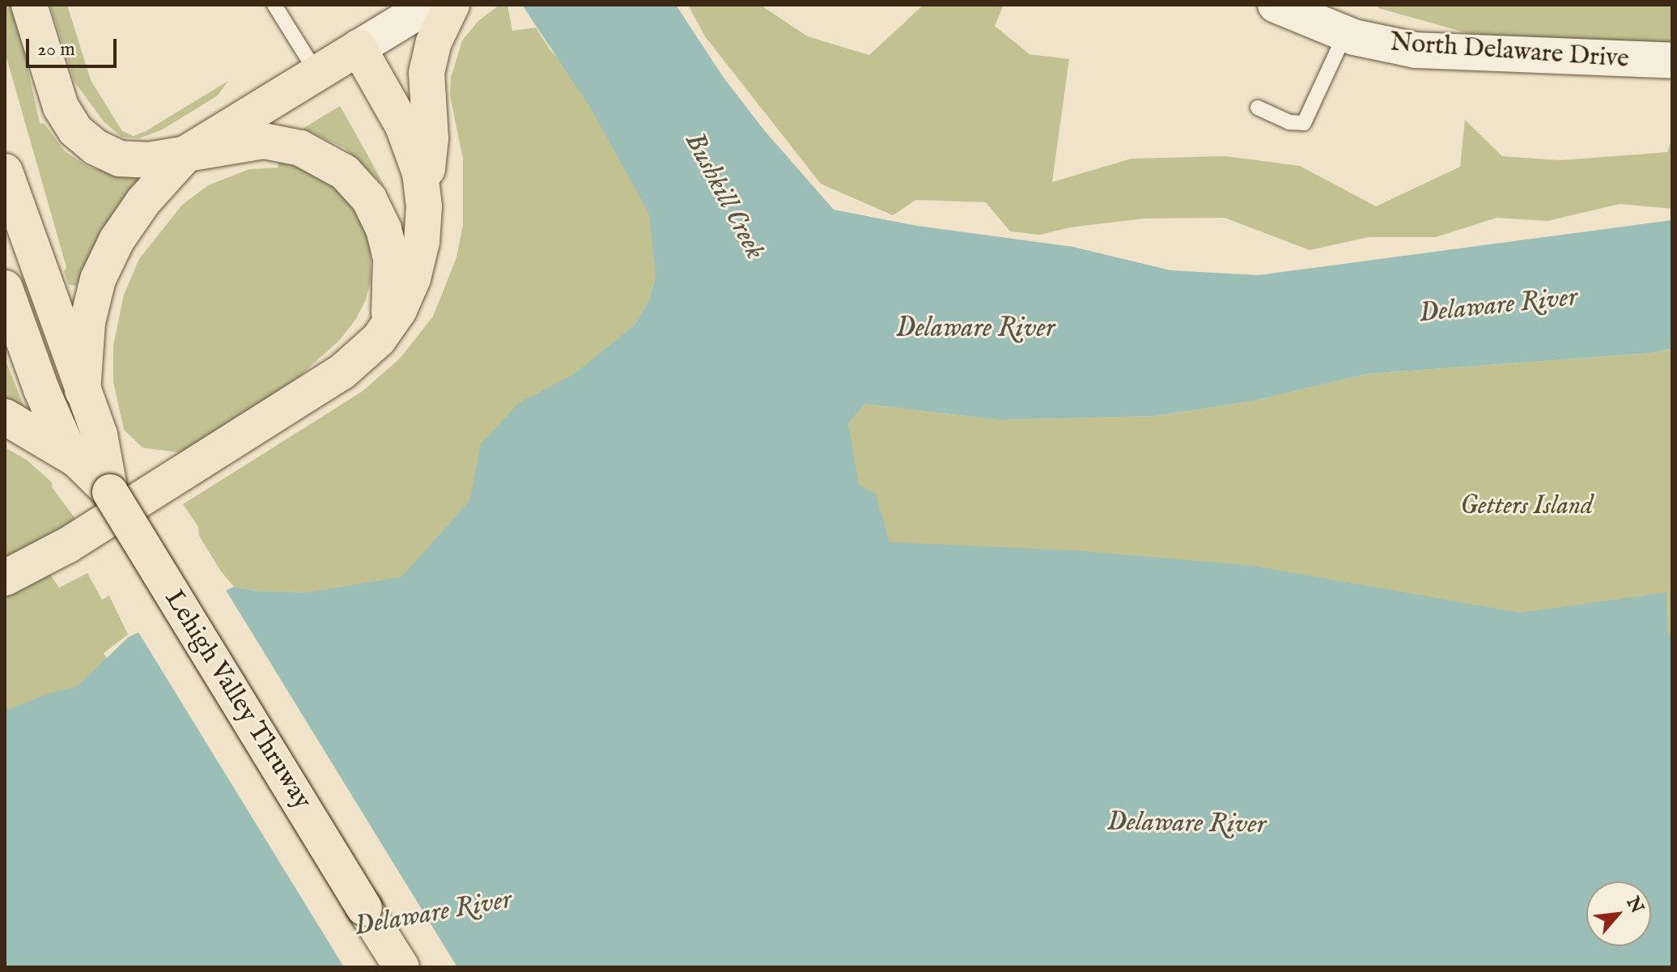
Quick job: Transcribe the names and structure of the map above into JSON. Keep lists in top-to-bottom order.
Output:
{
  "streets": {
    "highway": ["Lehigh Valley Thruway"],
    "main road": ["North Delaware Drive"]
  },
  "water": ["Bushkill Creek", "Delaware River"],
  "parks": ["Getters Island"],
  "scale_bar": "20 m",
  "north": "top right"
}
